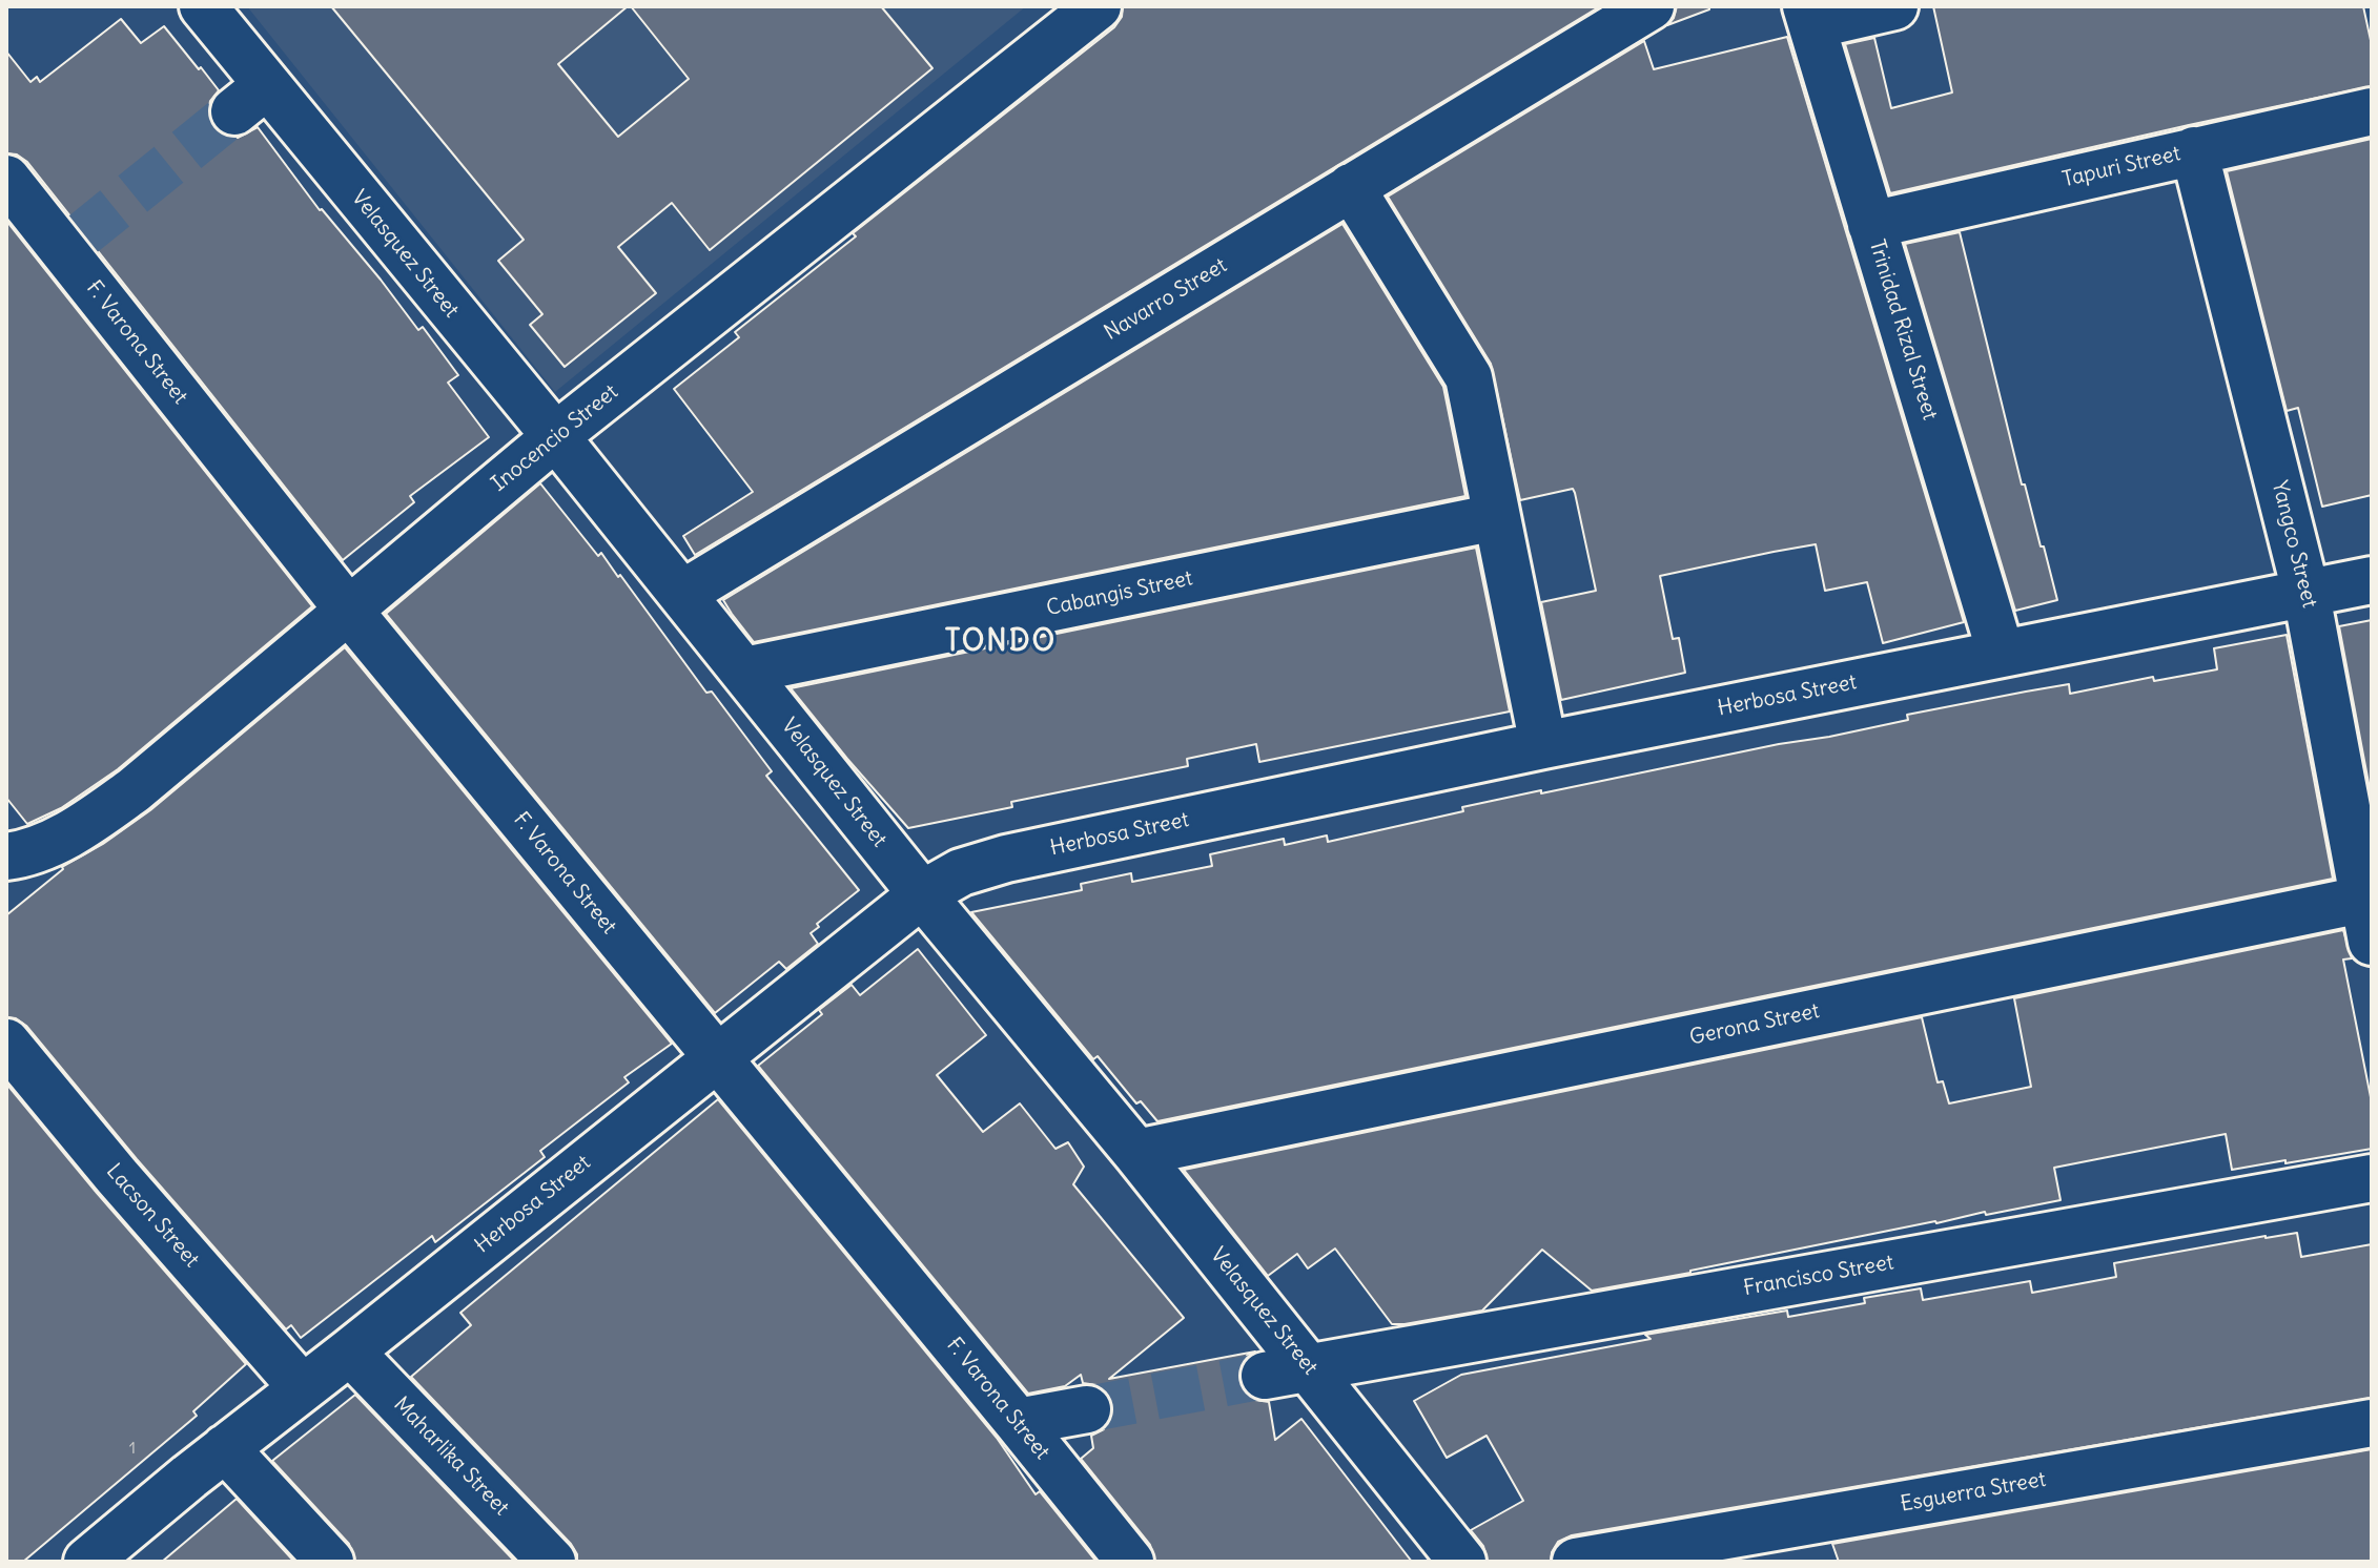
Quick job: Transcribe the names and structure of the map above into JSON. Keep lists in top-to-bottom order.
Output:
{
  "streets": {
    "street": [
      "Tapuri Street",
      "Velasquez Street",
      "Navarro Street",
      "Trinidad Rizal Street",
      "F. Varona Street",
      "Inocencio Street",
      "Yangco Street",
      "Cabangis Street",
      "Herbosa Street",
      "Gerona Street",
      "Lacson Street",
      "Francisco Street",
      "Maharlika Street",
      "Esguerra Street"
    ]
  },
  "crossings": [
    ["Tapuri Street", "Trinidad Rizal Street"],
    ["Tapuri Street", "Yangco Street"],
    ["Velasquez Street", "Navarro Street"],
    ["Velasquez Street", "Inocencio Street"],
    ["Velasquez Street", "Cabangis Street"],
    ["Velasquez Street", "Herbosa Street"],
    ["Velasquez Street", "Gerona Street"],
    ["Velasquez Street", "Francisco Street"],
    ["Trinidad Rizal Street", "Herbosa Street"],
    ["F. Varona Street", "Inocencio Street"],
    ["F. Varona Street", "Herbosa Street"],
    ["Yangco Street", "Herbosa Street"],
    ["Yangco Street", "Gerona Street"],
    ["Herbosa Street", "Lacson Street"],
    ["Herbosa Street", "Maharlika Street"]
  ],
  "districts": ["TONDO"],
  "house_numbers": ["1"]
}
